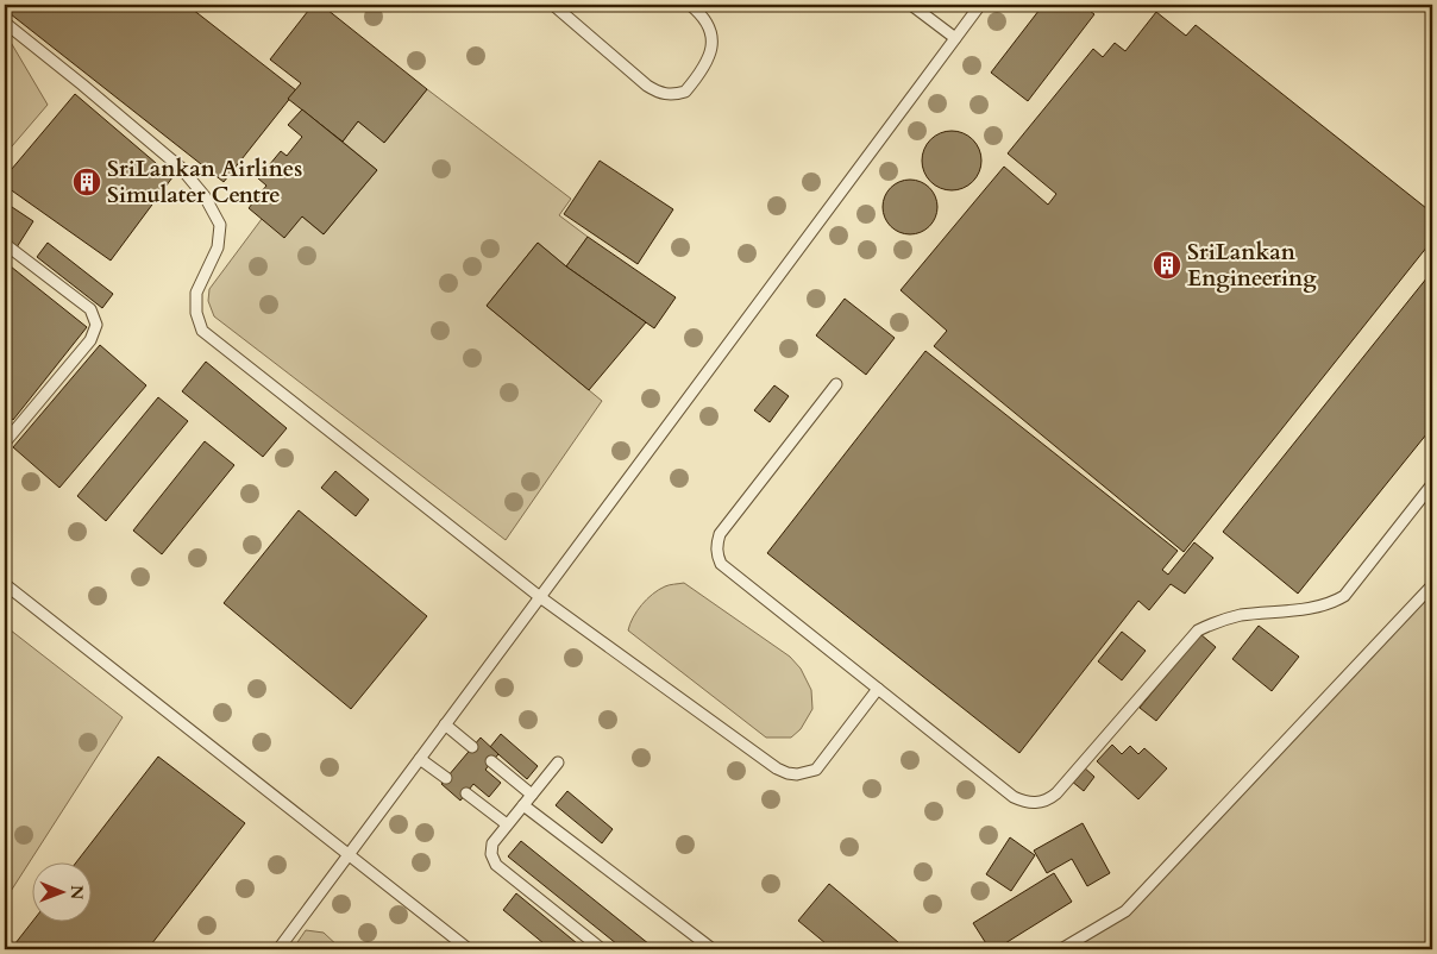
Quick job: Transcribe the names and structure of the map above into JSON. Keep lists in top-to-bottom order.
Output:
{
  "places": {
    "building": ["SriLankan Airlines Simulater Centre", "SriLankan Engineering"]
  },
  "north": "right"
}
